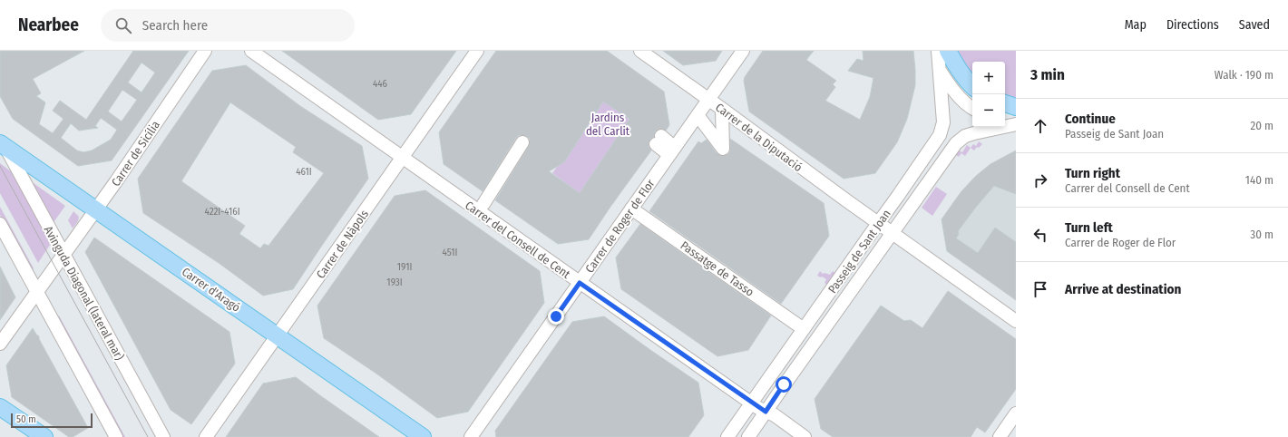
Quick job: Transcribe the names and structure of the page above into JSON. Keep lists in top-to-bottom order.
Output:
{
  "streets": {
    "main road": ["Carrer d'Aragó"],
    "street": [
      "Carrer de la Diputació",
      "Carrer de Sicília",
      "Carrer de Roger de Flor",
      "Carrer del Consell de Cent",
      "Carrer de Nàpols",
      "Passeig de Sant Joan",
      "Passatge de Tasso",
      "Avinguda Diagonal (lateral mar)"
    ]
  },
  "crossings": [
    ["Carrer de la Diputació", "Carrer de Roger de Flor"],
    ["Carrer de la Diputació", "Passeig de Sant Joan"],
    ["Carrer de Sicília", "Carrer d'Aragó"],
    ["Carrer de Sicília", "Avinguda Diagonal (lateral mar)"],
    ["Carrer de Roger de Flor", "Carrer del Consell de Cent"],
    ["Carrer de Roger de Flor", "Passatge de Tasso"],
    ["Carrer del Consell de Cent", "Carrer de Nàpols"],
    ["Carrer del Consell de Cent", "Passeig de Sant Joan"],
    ["Carrer de Nàpols", "Carrer d'Aragó"],
    ["Passeig de Sant Joan", "Passatge de Tasso"],
    ["Carrer d'Aragó", "Avinguda Diagonal (lateral mar)"]
  ],
  "parks": ["Jardins del Carlit"],
  "house_numbers": [
    "446",
    "461I",
    "422I-416I",
    "451I",
    "191I",
    "193I"
  ],
  "scale_bar": "50 m",
  "page": {
    "header": "Nearbee",
    "search": "Search here",
    "nav": ["Map", "Directions", "Saved"],
    "heading": ["3 min", "Walk · 190 m"],
    "map_buttons": ["+", "−"],
    "list": [
      ["Continue", "Passeig de Sant Joan", "20 m"],
      ["Turn right", "Carrer del Consell de Cent", "140 m"],
      ["Turn left", "Carrer de Roger de Flor", "30 m"],
      "Arrive at destination"
    ],
    "scale": "50 m"
  }
}
